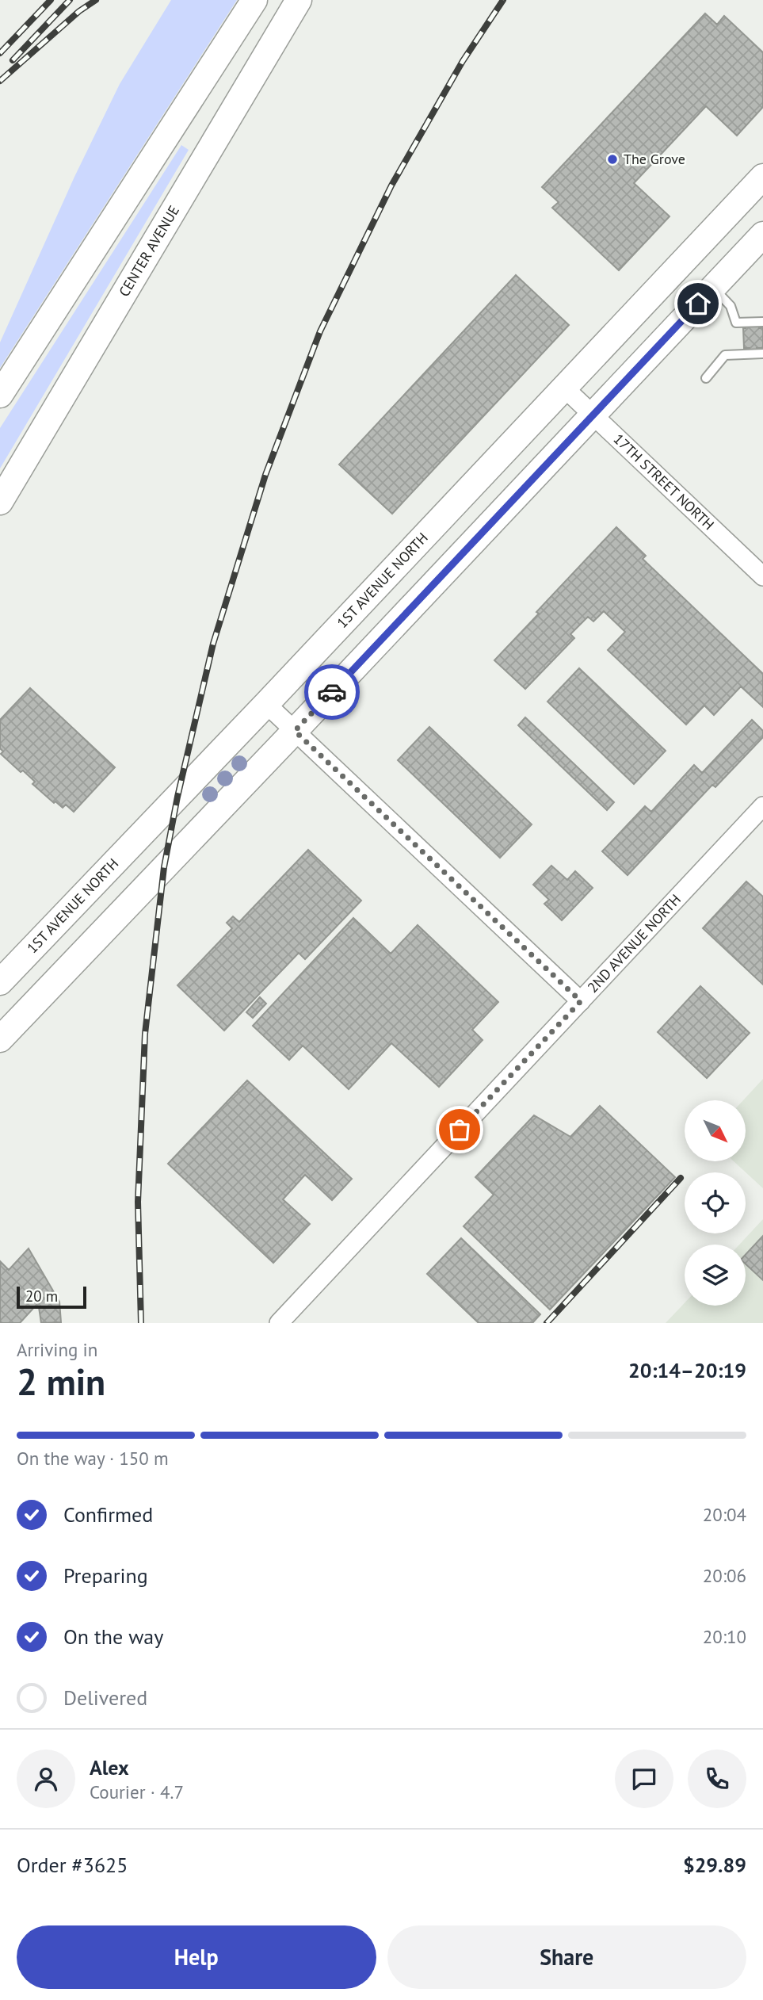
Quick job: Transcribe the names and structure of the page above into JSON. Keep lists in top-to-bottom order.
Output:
{
  "streets": {
    "main road": ["CENTER AVENUE", "1ST AVENUE NORTH"],
    "street": ["17TH STREET NORTH", "2ND AVENUE NORTH"]
  },
  "crossings": [
    ["17TH STREET NORTH", "1ST AVENUE NORTH"]
  ],
  "places": ["The Grove"],
  "scale_bar": "20 m",
  "north": "bottom right",
  "page": {
    "scale": "20 m",
    "heading": ["2 min", "Arriving in", "20:14–20:19"],
    "panel": [
      "Alex",
      "Courier · 4.7",
      "Order #3625",
      "$29.89"
    ],
    "bar": "On the way · 150 m",
    "list": [
      ["Confirmed", "20:04"],
      ["Preparing", "20:06"],
      ["On the way", "20:10"],
      "Delivered"
    ],
    "buttons": ["Help", "Share"]
  }
}
